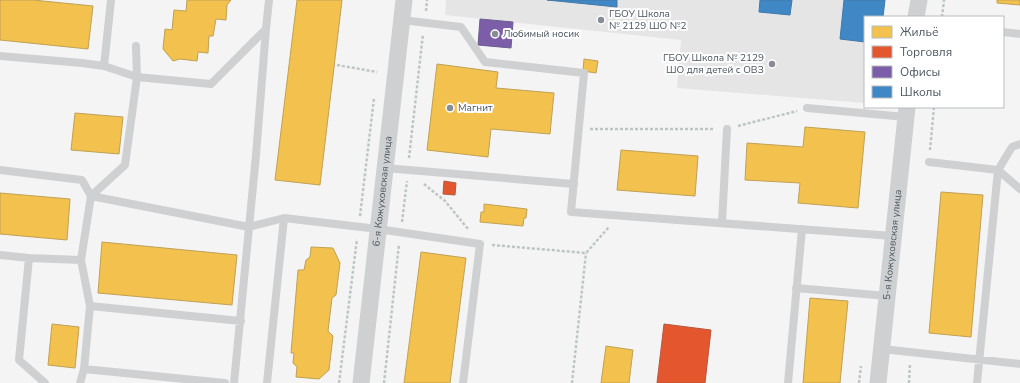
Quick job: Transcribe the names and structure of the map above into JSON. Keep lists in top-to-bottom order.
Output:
{
  "streets": {
    "street": ["6-я Кожуховская улица", "5-я Кожуховская улица"]
  },
  "places": [
    "ГБОУ Школа № 2129 ШО №2",
    "Любимый носик",
    "ГБОУ Школа № 2129 ШО для детей с ОВЗ",
    "Магнит"
  ],
  "legend": [
    "Жильё",
    "Торговля",
    "Офисы",
    "Школы"
  ]
}
